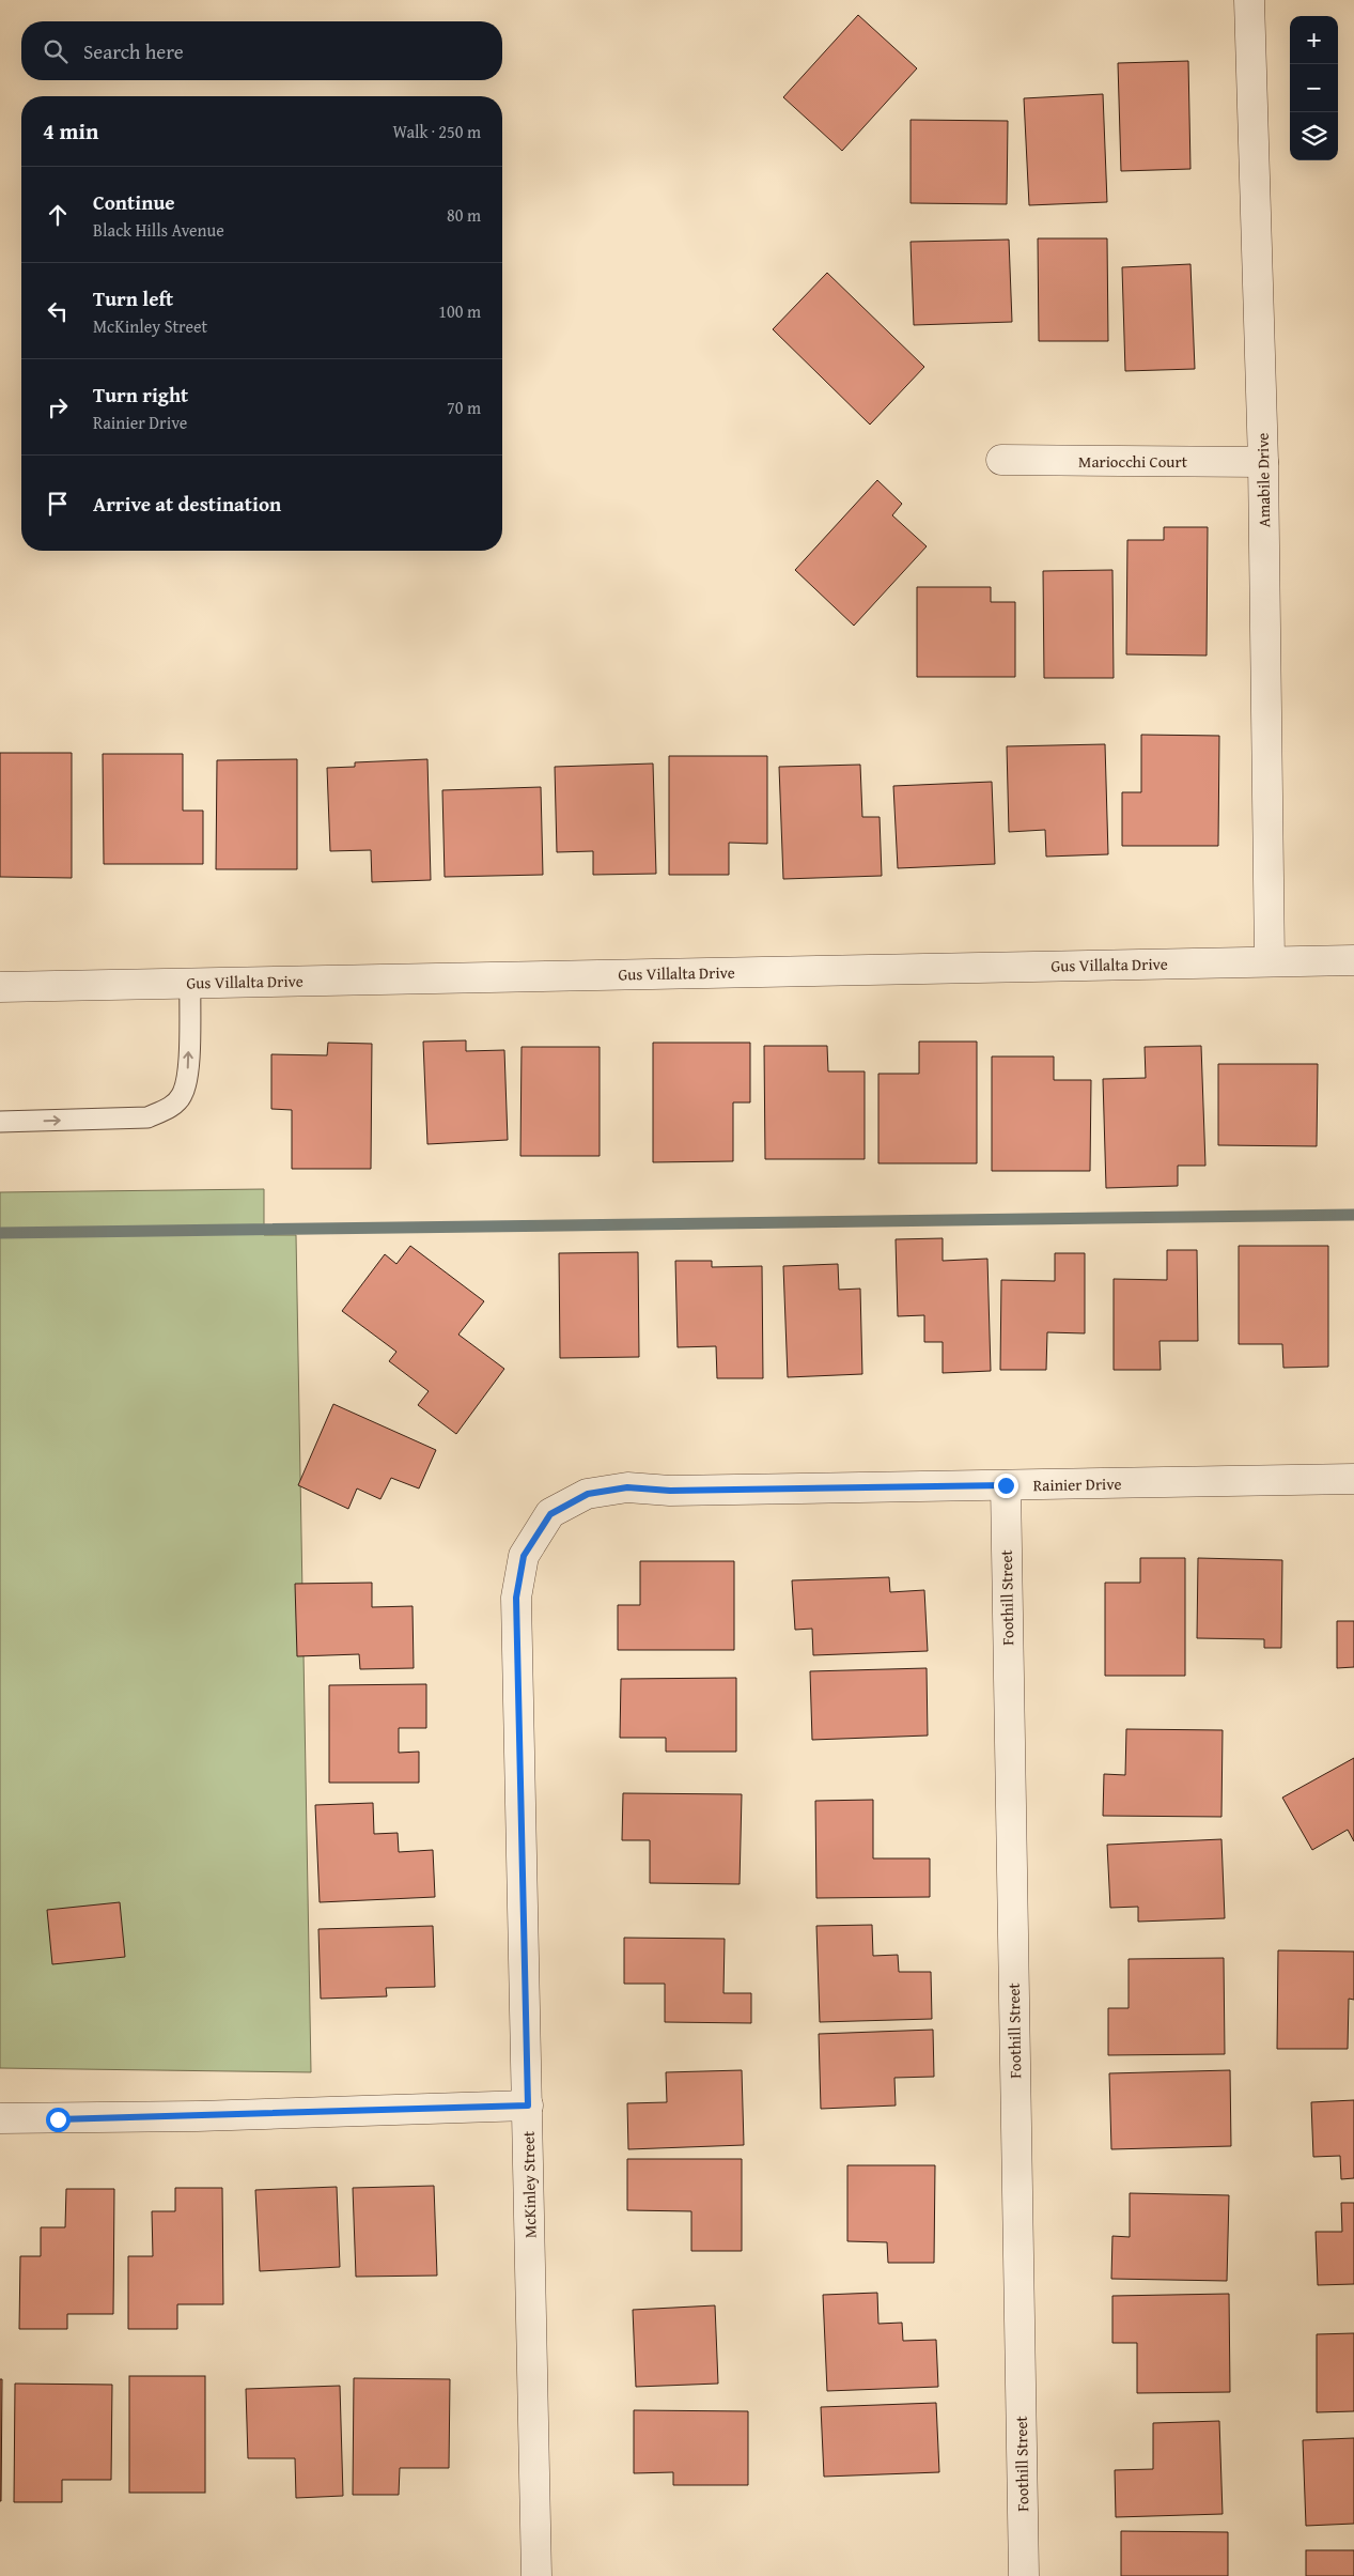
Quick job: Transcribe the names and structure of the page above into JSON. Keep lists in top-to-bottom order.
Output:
{
  "streets": {
    "street": [
      "Mariocchi Court",
      "Amabile Drive",
      "Gus Villalta Drive",
      "Rainier Drive",
      "Foothill Street",
      "McKinley Street"
    ]
  },
  "crossings": [
    ["Mariocchi Court", "Amabile Drive"],
    ["Amabile Drive", "Gus Villalta Drive"],
    ["Rainier Drive", "Foothill Street"],
    ["Rainier Drive", "McKinley Street"]
  ],
  "page": {
    "map_buttons": ["+", "−"],
    "search": "Search here",
    "heading": ["4 min", "Walk · 250 m"],
    "list": [
      ["Continue", "Black Hills Avenue", "80 m"],
      ["Turn left", "McKinley Street", "100 m"],
      ["Turn right", "Rainier Drive", "70 m"],
      "Arrive at destination"
    ]
  }
}
